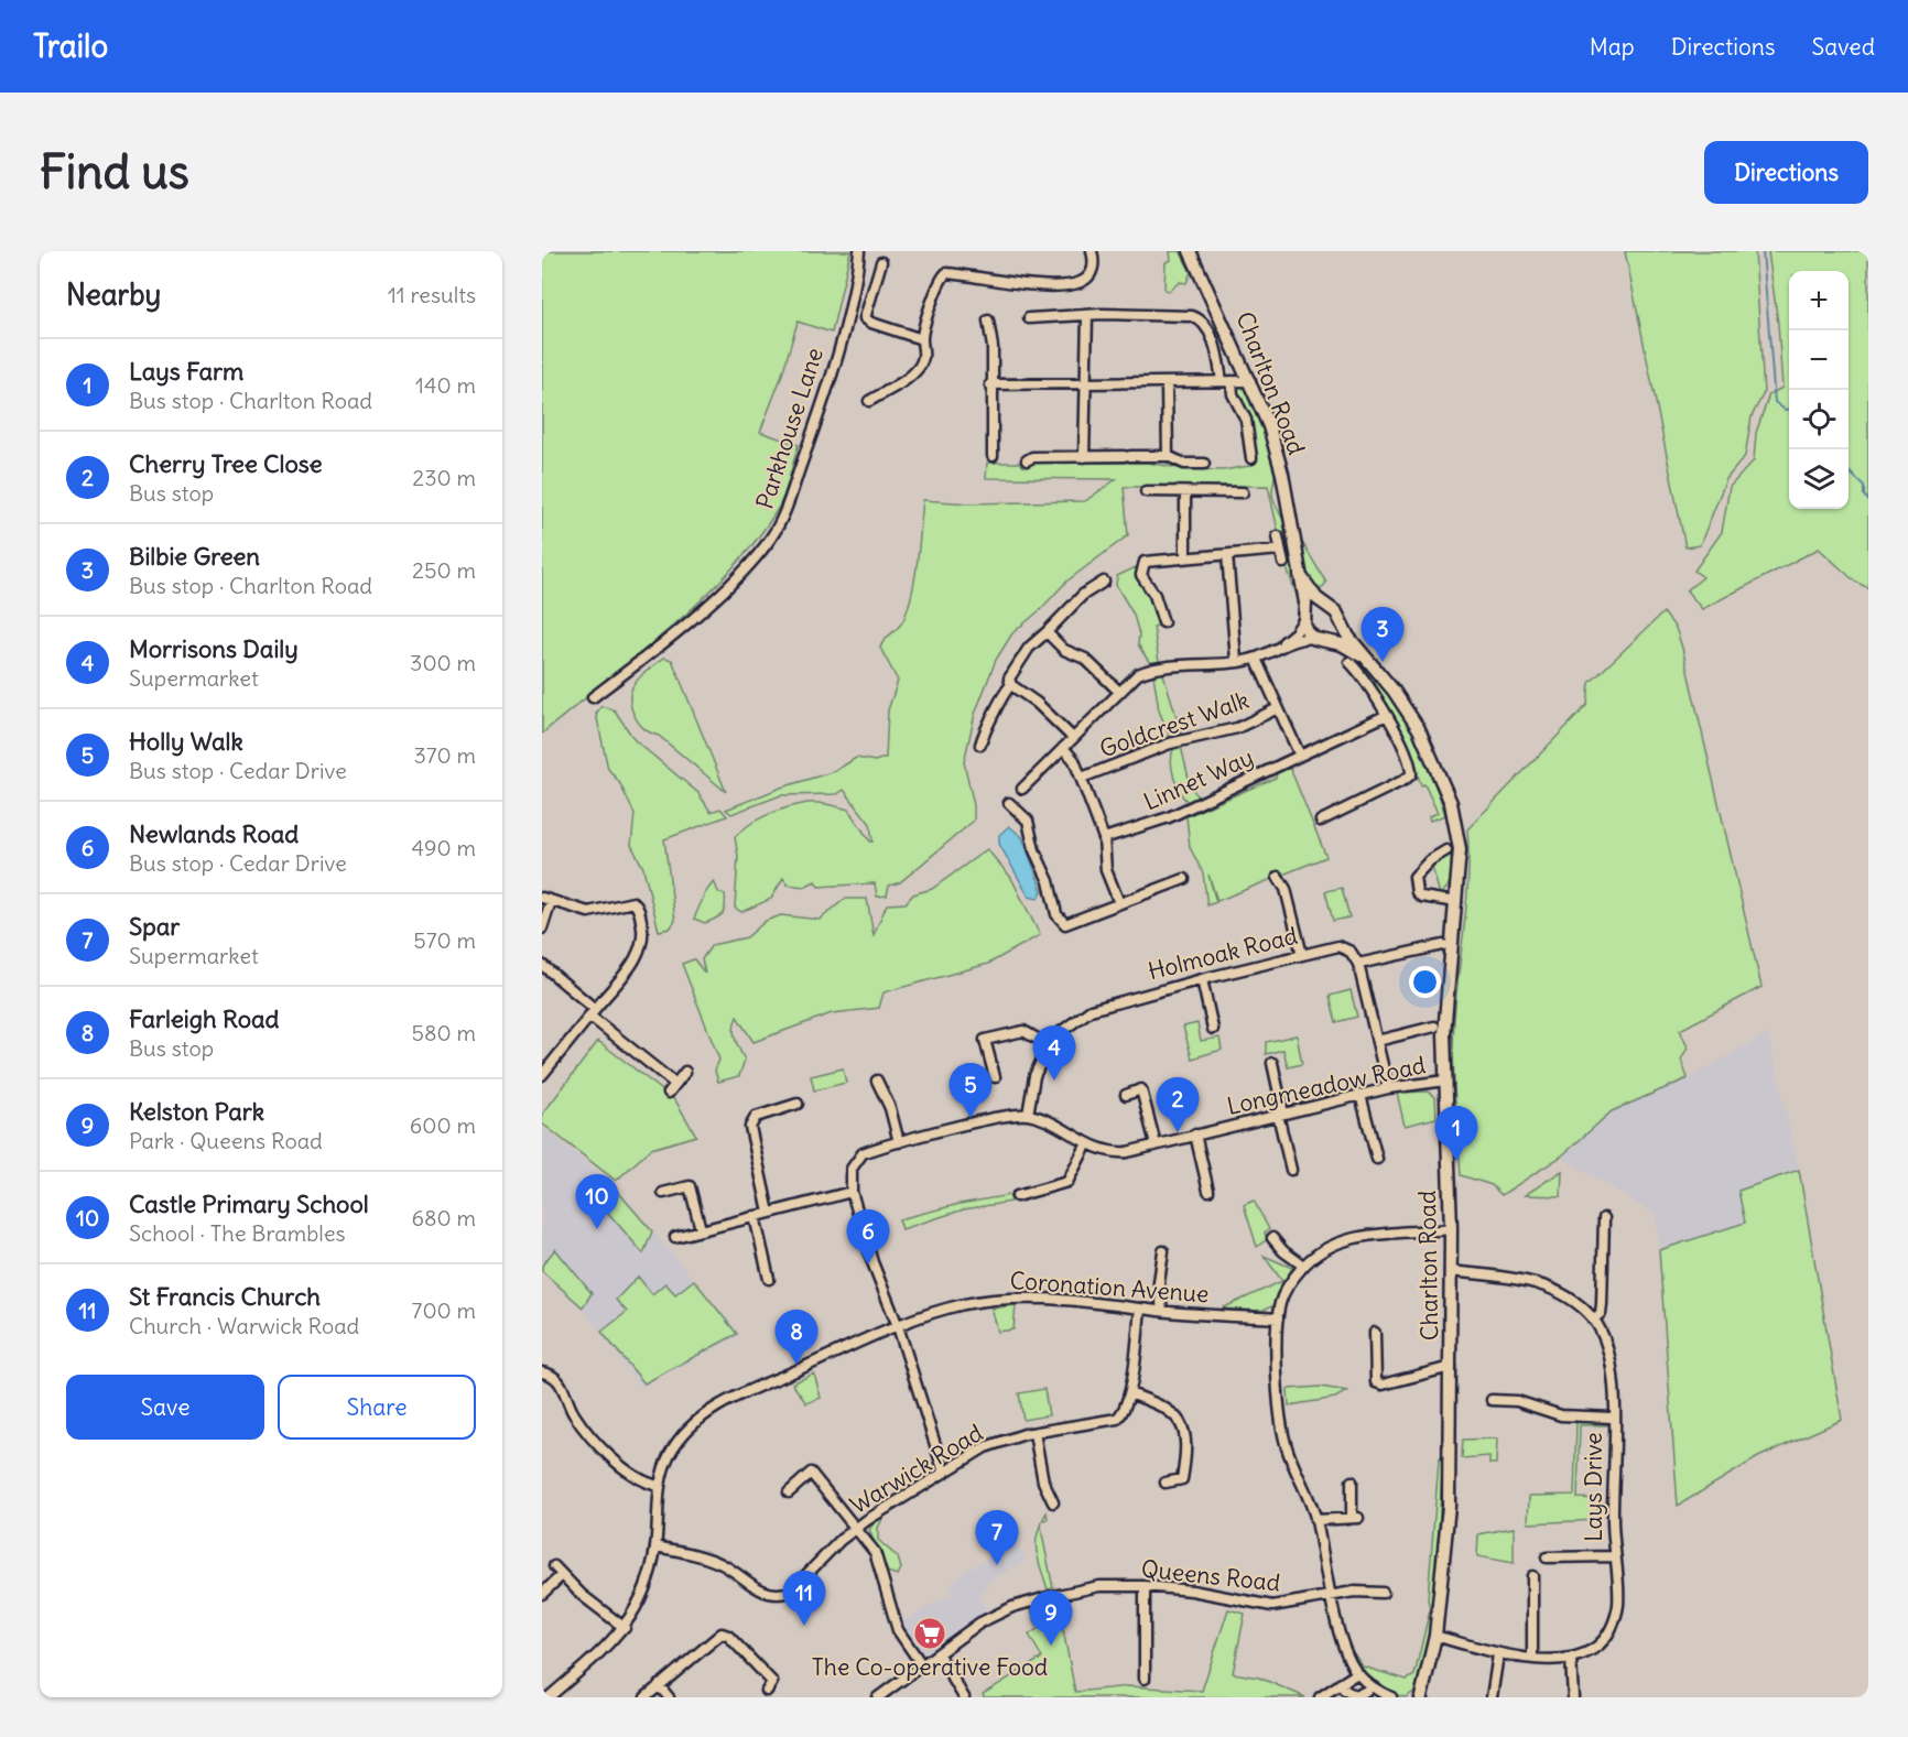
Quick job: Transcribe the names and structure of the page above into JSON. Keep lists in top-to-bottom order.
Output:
{
  "streets": {
    "street": [
      "Charlton Road",
      "Parkhouse Lane",
      "Goldcrest Walk",
      "Linnet Way",
      "Holmoak Road",
      "Longmeadow Road",
      "Coronation Avenue",
      "Warwick Road",
      "Lays Drive",
      "Queens Road"
    ]
  },
  "crossings": [
    ["Charlton Road", "Longmeadow Road"],
    ["Charlton Road", "Lays Drive"],
    ["Holmoak Road", "Longmeadow Road"],
    ["Coronation Avenue", "Warwick Road"]
  ],
  "places": {
    "supermarket": ["The Co-operative Food"]
  },
  "page": {
    "header": "Trailo",
    "nav": ["Map", "Directions", "Saved"],
    "buttons": [
      "Directions",
      ["Save", "Share"]
    ],
    "title": "Find us",
    "heading": ["Nearby", "11 results"],
    "map_buttons": ["+", "−"],
    "list": [
      {
        "mark": "1",
        "name": "Lays Farm",
        "note": "Bus stop · Charlton Road",
        "value": "140 m"
      },
      {
        "mark": "2",
        "name": "Cherry Tree Close",
        "note": "Bus stop",
        "value": "230 m"
      },
      {
        "mark": "3",
        "name": "Bilbie Green",
        "note": "Bus stop · Charlton Road",
        "value": "250 m"
      },
      {
        "mark": "4",
        "name": "Morrisons Daily",
        "note": "Supermarket",
        "value": "300 m"
      },
      {
        "mark": "5",
        "name": "Holly Walk",
        "note": "Bus stop · Cedar Drive",
        "value": "370 m"
      },
      {
        "mark": "6",
        "name": "Newlands Road",
        "note": "Bus stop · Cedar Drive",
        "value": "490 m"
      },
      {
        "mark": "7",
        "name": "Spar",
        "note": "Supermarket",
        "value": "570 m"
      },
      {
        "mark": "8",
        "name": "Farleigh Road",
        "note": "Bus stop",
        "value": "580 m"
      },
      {
        "mark": "9",
        "name": "Kelston Park",
        "note": "Park · Queens Road",
        "value": "600 m"
      },
      {
        "mark": "10",
        "name": "Castle Primary School",
        "note": "School · The Brambles",
        "value": "680 m"
      },
      {
        "mark": "11",
        "name": "St Francis Church",
        "note": "Church · Warwick Road",
        "value": "700 m"
      }
    ],
    "pins": [
      "3",
      "4",
      "5",
      "2",
      "1",
      "10",
      "6",
      "8",
      "7",
      "11",
      "9"
    ]
  }
}
